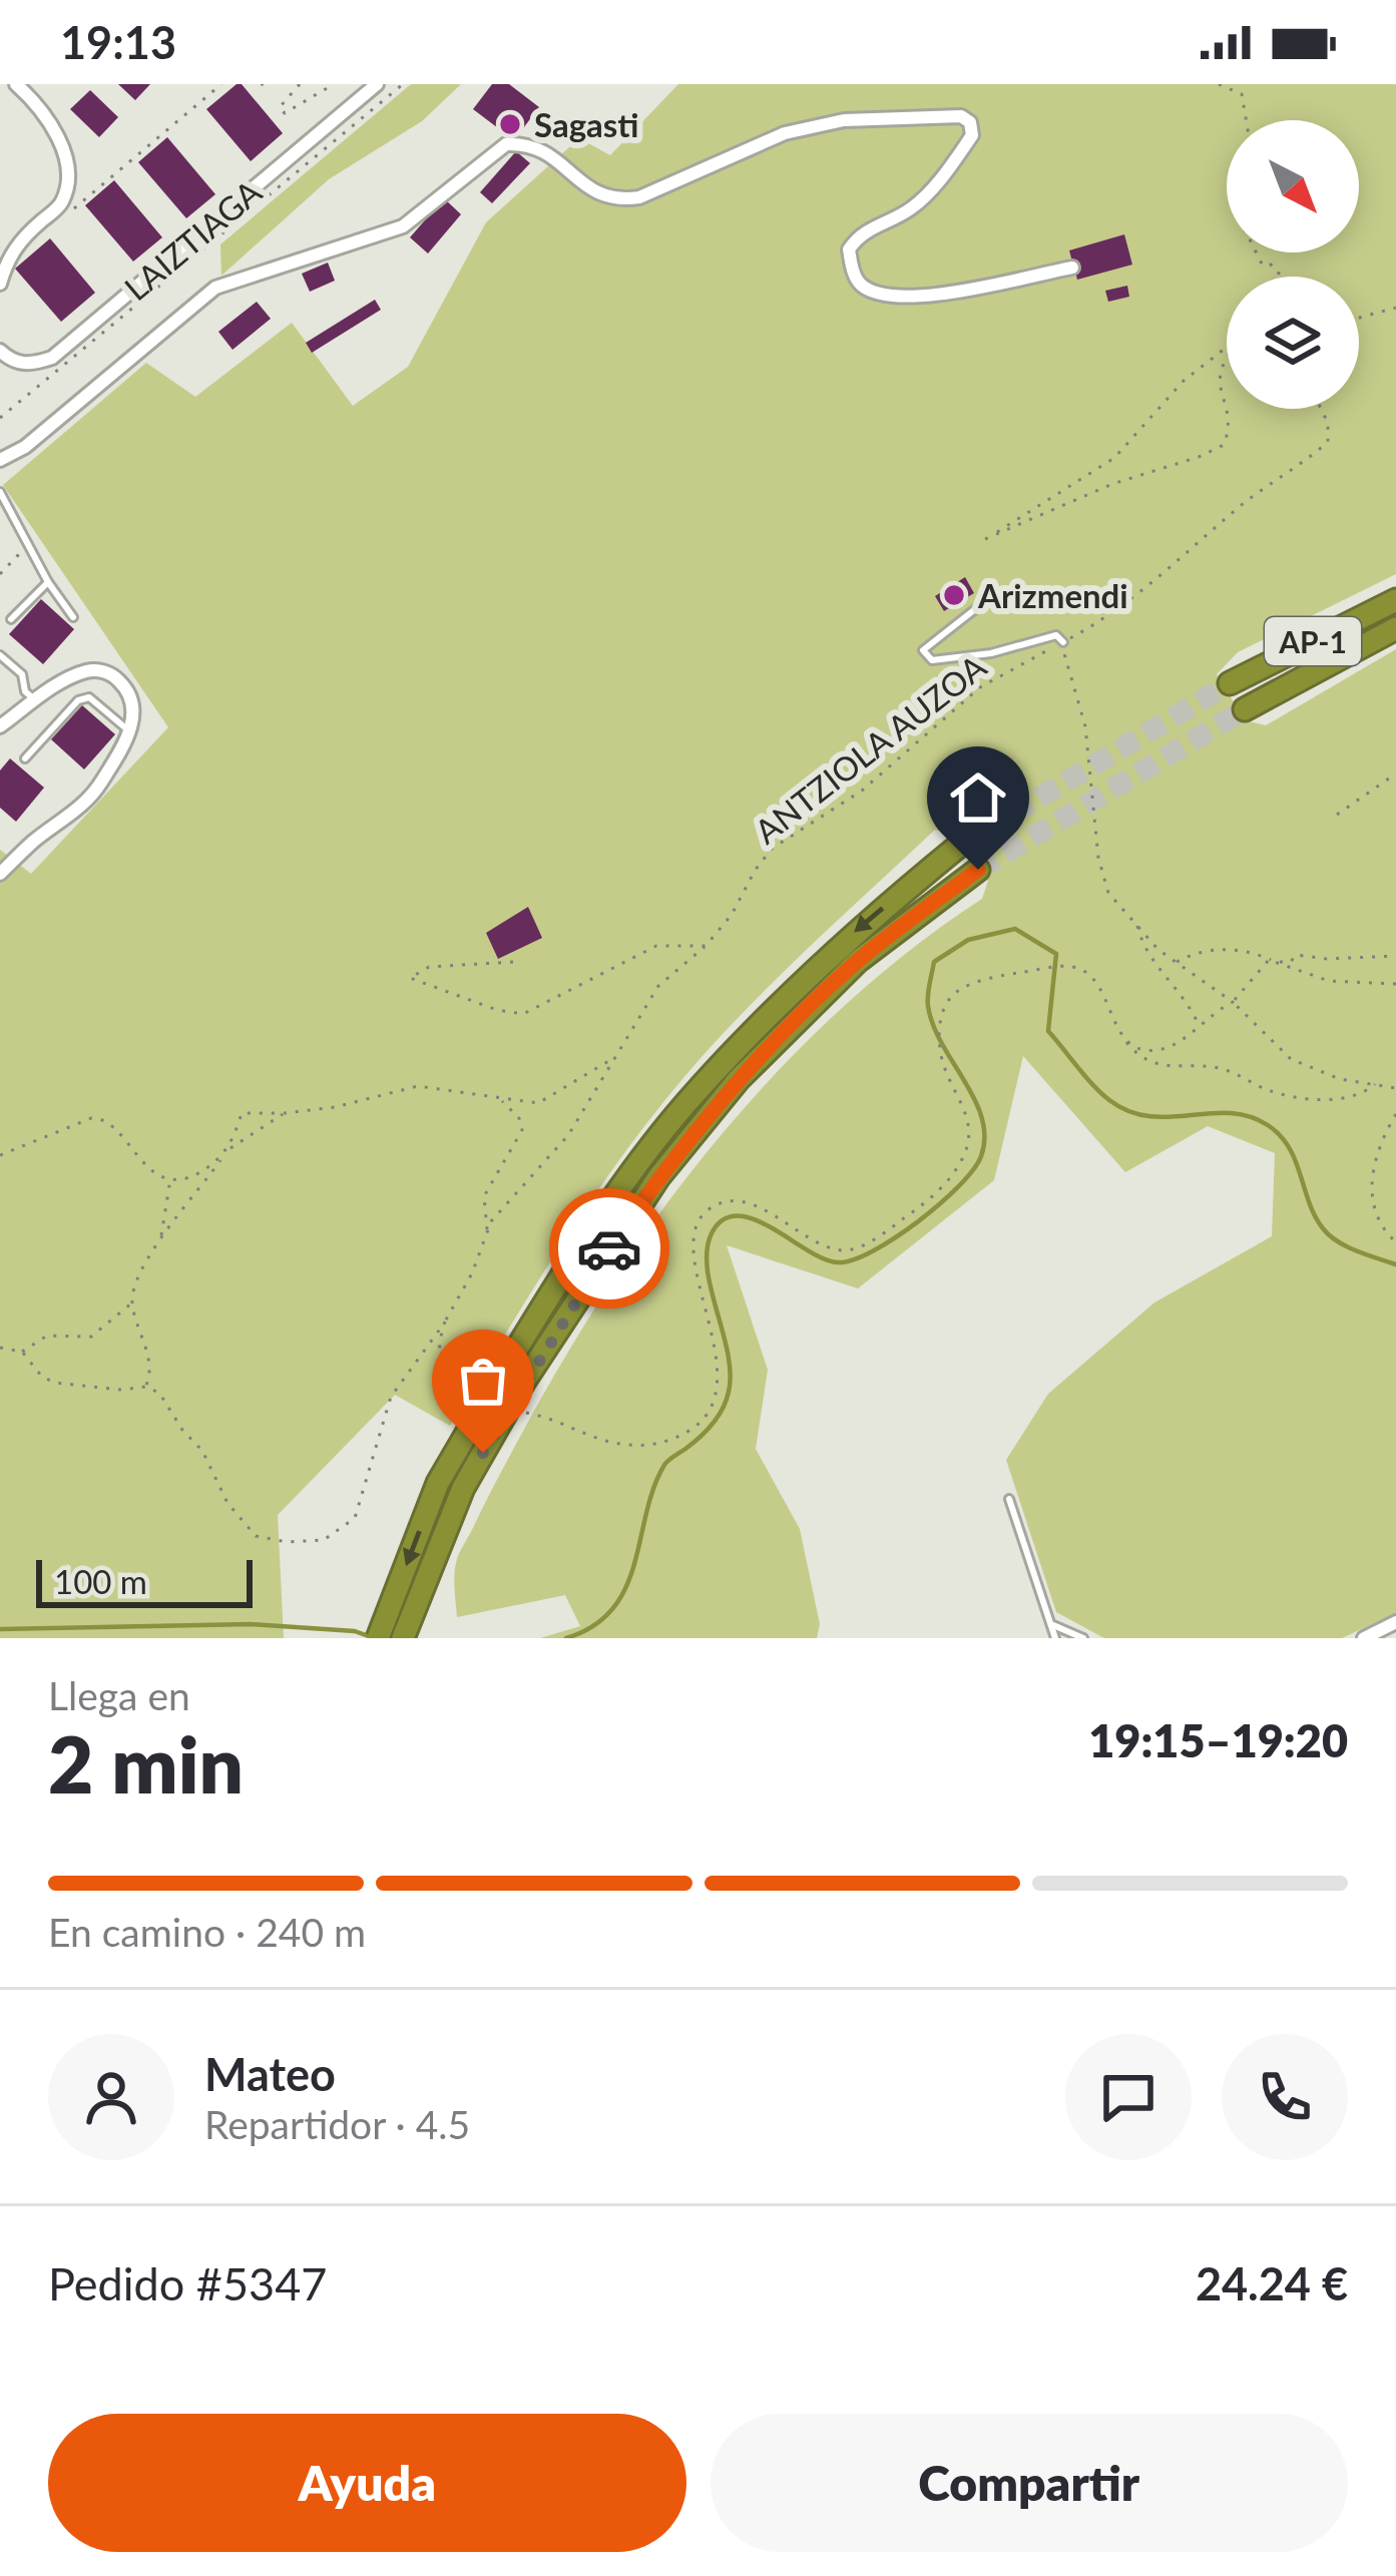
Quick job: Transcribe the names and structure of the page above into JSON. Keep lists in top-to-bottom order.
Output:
{
  "streets": {
    "highway": ["AP-1"],
    "street": ["LAIZTIAGA"],
    "path": ["ANTZIOLA AUZOA"]
  },
  "places": ["Sagasti", "Arizmendi"],
  "scale_bar": "100 m",
  "north": "bottom right",
  "page": {
    "status": "19:13",
    "scale": "100 m",
    "heading": ["2 min", "Llega en", "19:15–19:20"],
    "panel": [
      "Mateo",
      "Repartidor · 4.5",
      "Pedido #5347",
      "24.24 €"
    ],
    "bar": "En camino · 240 m",
    "buttons": ["Ayuda", "Compartir"]
  }
}
